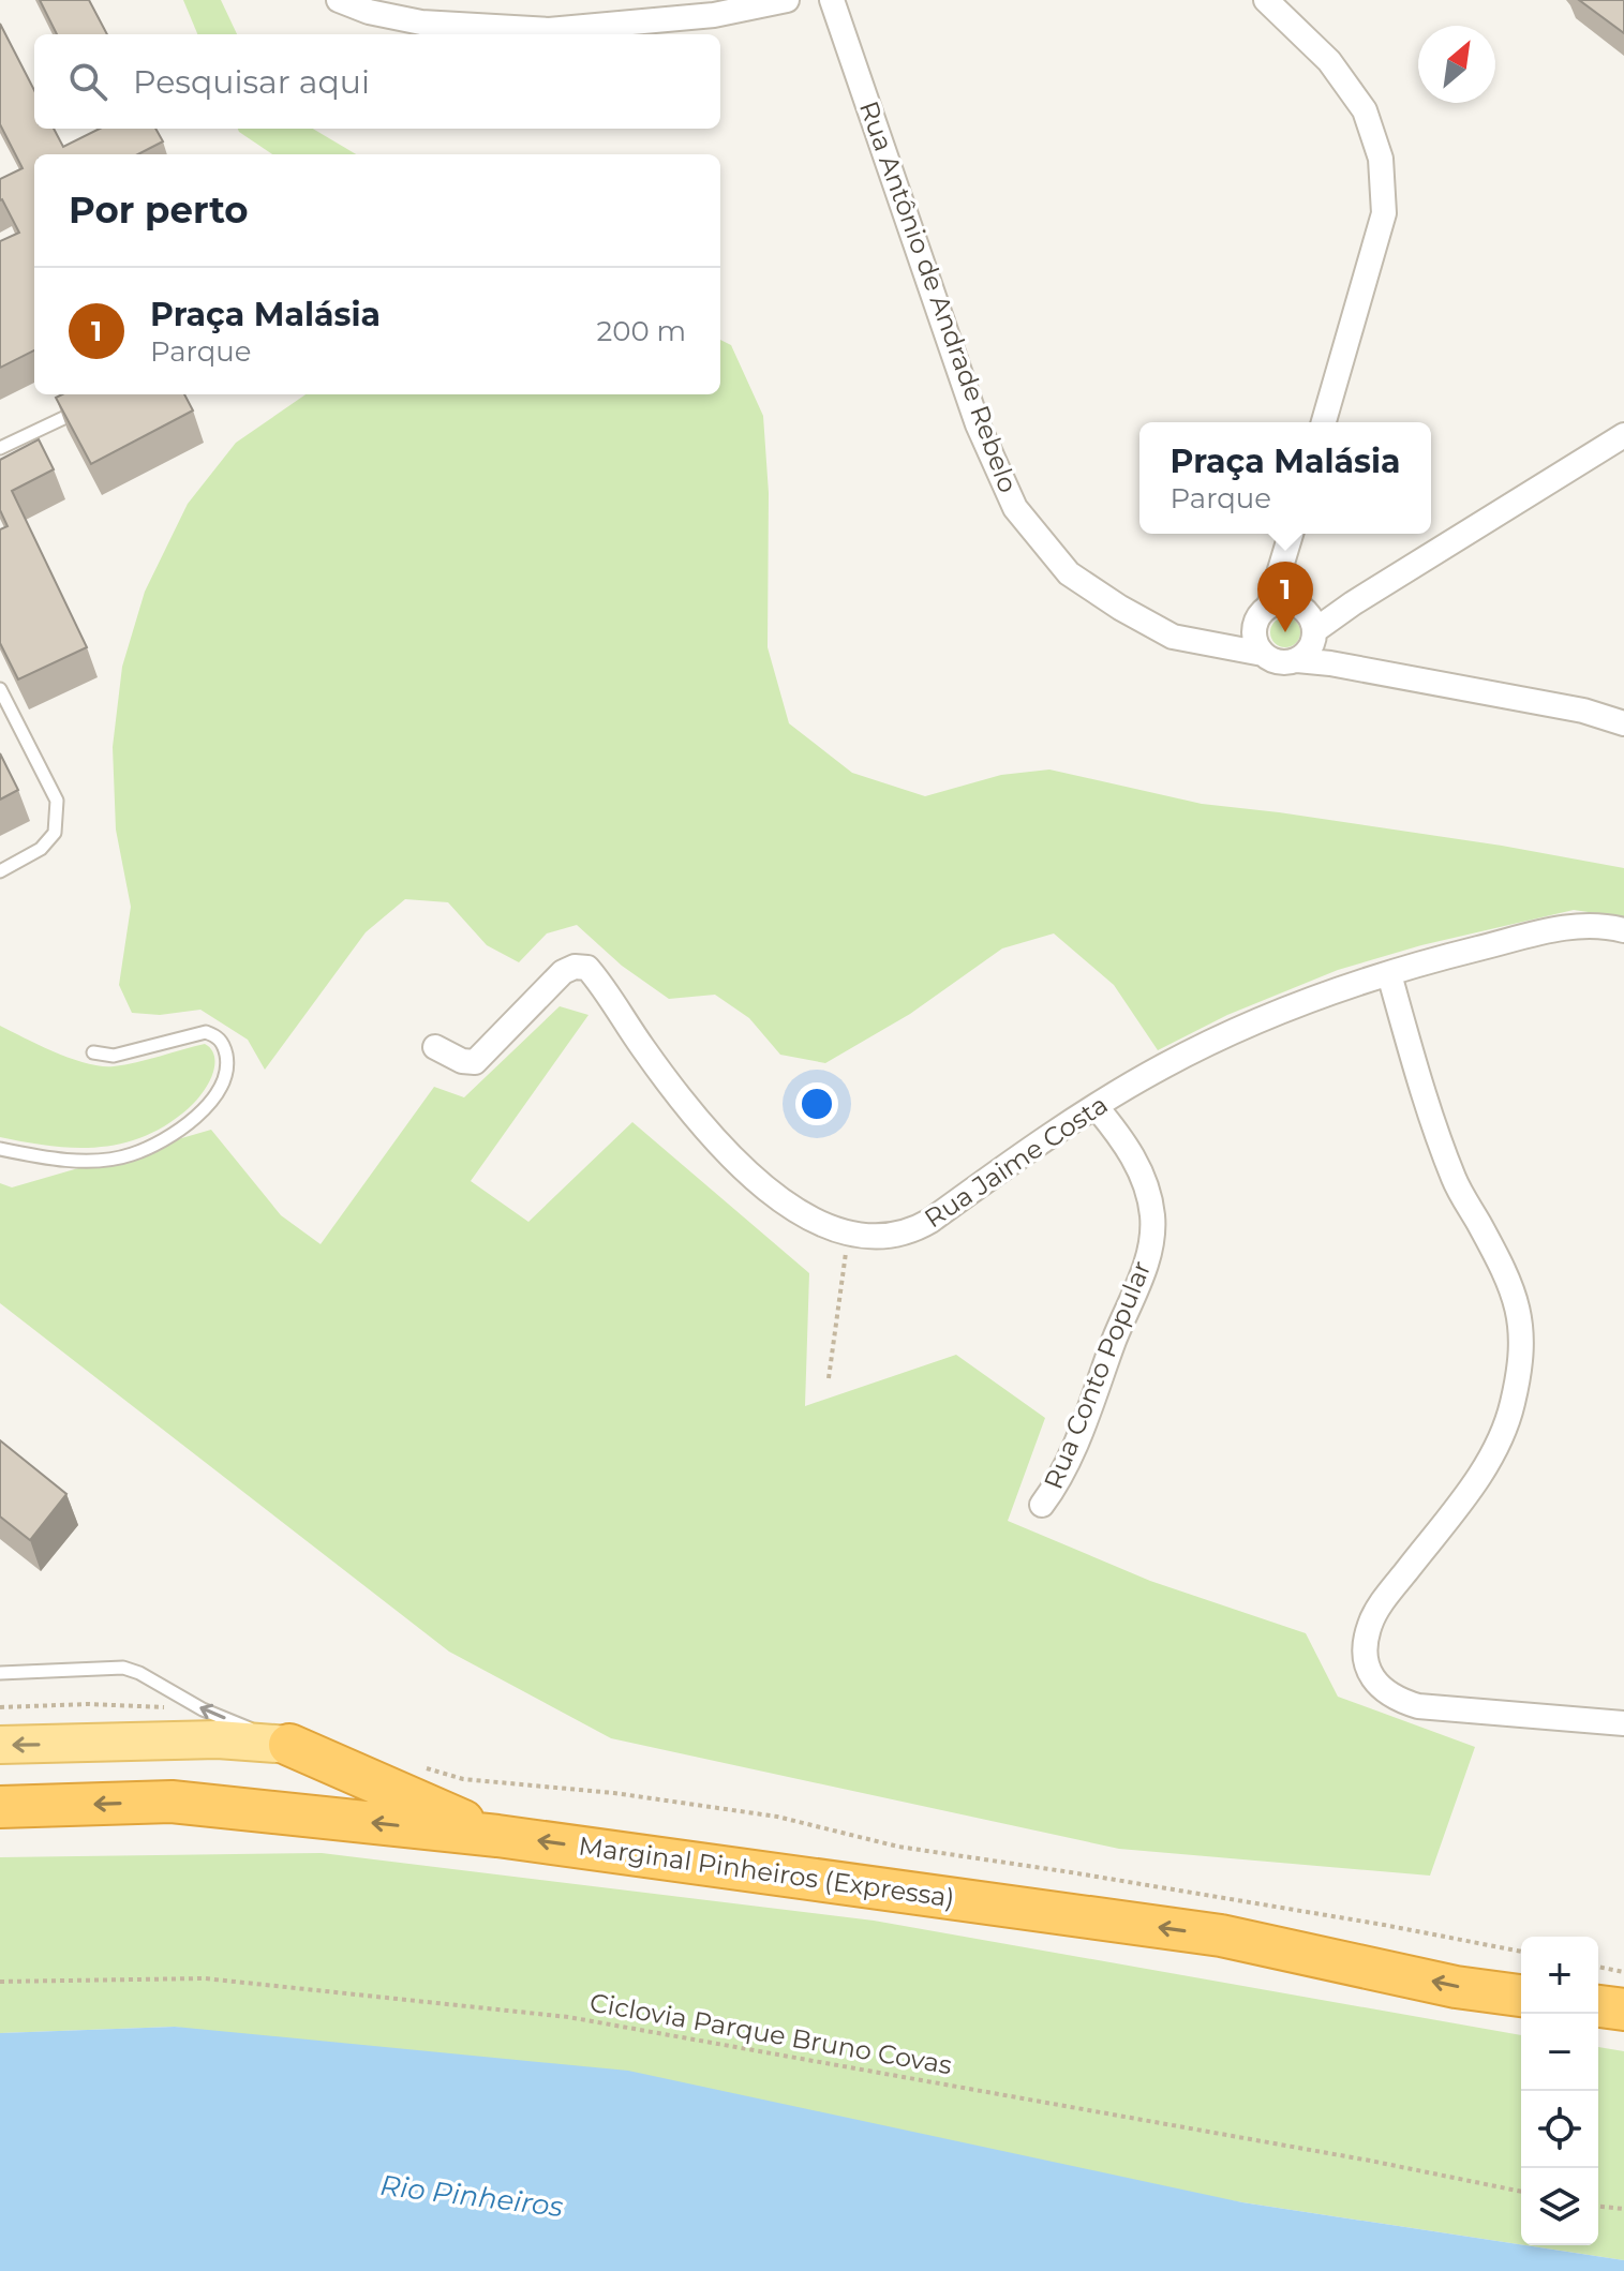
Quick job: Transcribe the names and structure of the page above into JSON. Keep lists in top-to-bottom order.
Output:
{
  "streets": {
    "highway": ["Marginal Pinheiros (Expressa)"],
    "street": ["Rua Antônio de Andrade Rebelo", "Rua Jaime Costa", "Rua Conto Popular"],
    "path": ["Ciclovia Parque Bruno Covas"]
  },
  "crossings": [
    ["Rua Jaime Costa", "Rua Conto Popular"]
  ],
  "one_way": ["Marginal Pinheiros (Expressa)"],
  "water": ["Rio Pinheiros"],
  "north": "top right",
  "page": {
    "search": "Pesquisar aqui",
    "heading": "Por perto",
    "list": [
      {
        "mark": "1",
        "name": "Praça Malásia",
        "note": "Parque",
        "value": "200 m"
      }
    ],
    "popup": ["Praça Malásia", "Parque"],
    "pins": "1",
    "map_buttons": ["+", "−"]
  }
}
